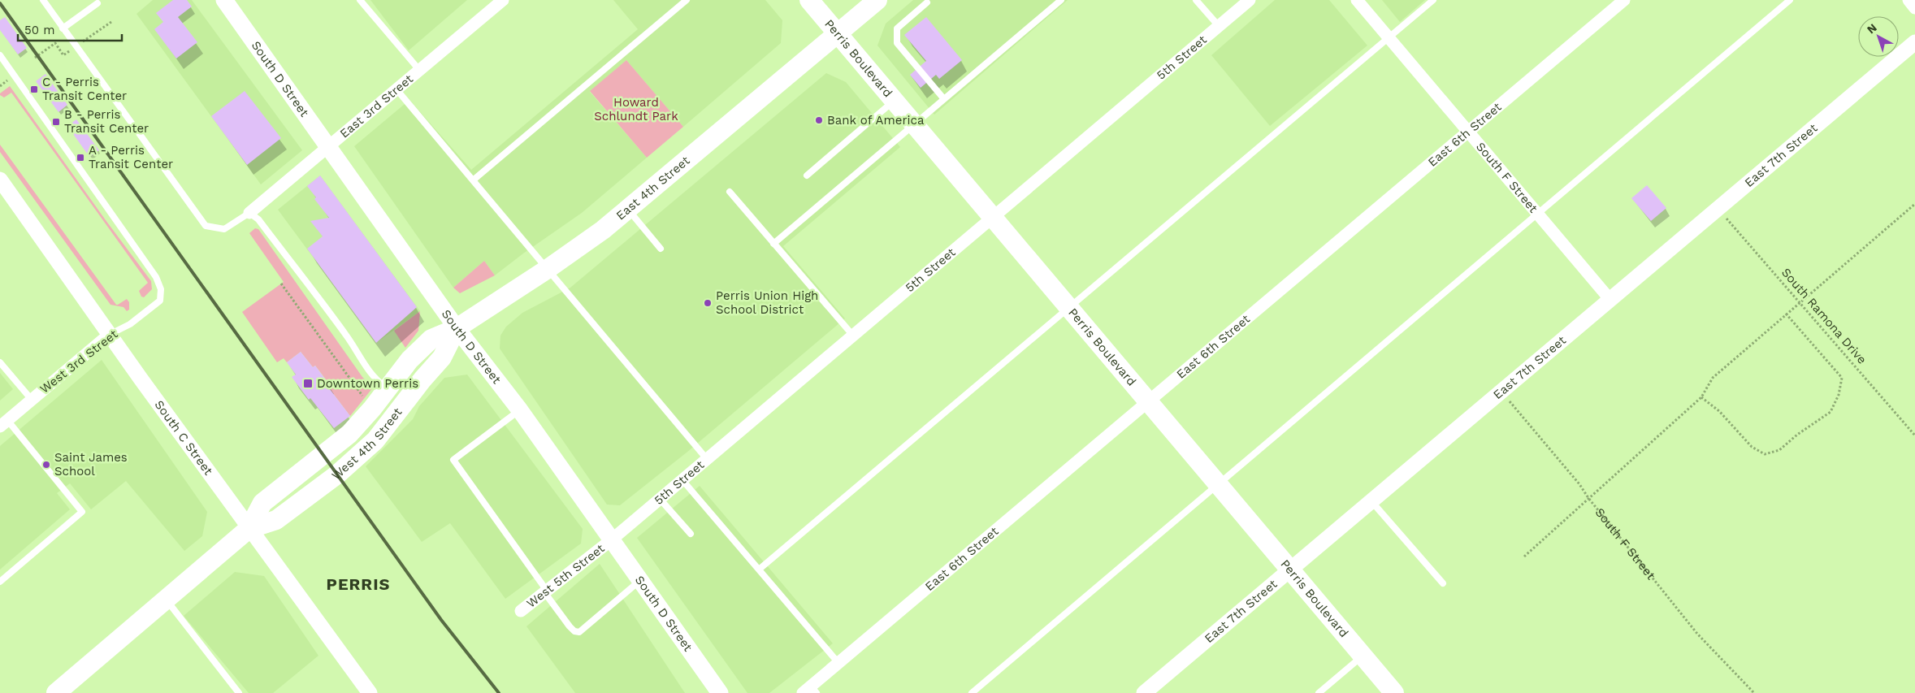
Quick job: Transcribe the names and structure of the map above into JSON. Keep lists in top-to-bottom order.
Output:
{
  "streets": {
    "main road": [
      "Perris Boulevard",
      "South D Street",
      "East 4th Street",
      "West 4th Street"
    ],
    "street": [
      "5th Street",
      "East 3rd Street",
      "East 6th Street",
      "East 7th Street",
      "South F Street",
      "West 3rd Street",
      "South C Street",
      "West 5th Street"
    ],
    "path": ["South Ramona Drive"]
  },
  "crossings": [
    ["Perris Boulevard", "5th Street"],
    ["Perris Boulevard", "East 6th Street"],
    ["Perris Boulevard", "East 7th Street"],
    ["Perris Boulevard", "East 4th Street"],
    ["5th Street", "South D Street"],
    ["5th Street", "West 5th Street"],
    ["South D Street", "East 3rd Street"],
    ["South D Street", "East 4th Street"],
    ["South D Street", "West 4th Street"],
    ["South D Street", "West 5th Street"],
    ["East 6th Street", "South F Street"],
    ["East 7th Street", "South F Street"],
    ["East 7th Street", "South Ramona Drive"],
    ["East 4th Street", "West 4th Street"],
    ["West 3rd Street", "South C Street"],
    ["South C Street", "West 4th Street"]
  ],
  "districts": ["PERRIS"],
  "parks": ["Howard Schlundt Park"],
  "places": {
    "transit": [
      "C - Perris Transit Center",
      "B - Perris Transit Center",
      "A - Perris Transit Center",
      "Downtown Perris"
    ],
    "other": ["Bank of America", "Perris Union High School District", "Saint James School"]
  },
  "scale_bar": "50 m",
  "north": "top left"
}
